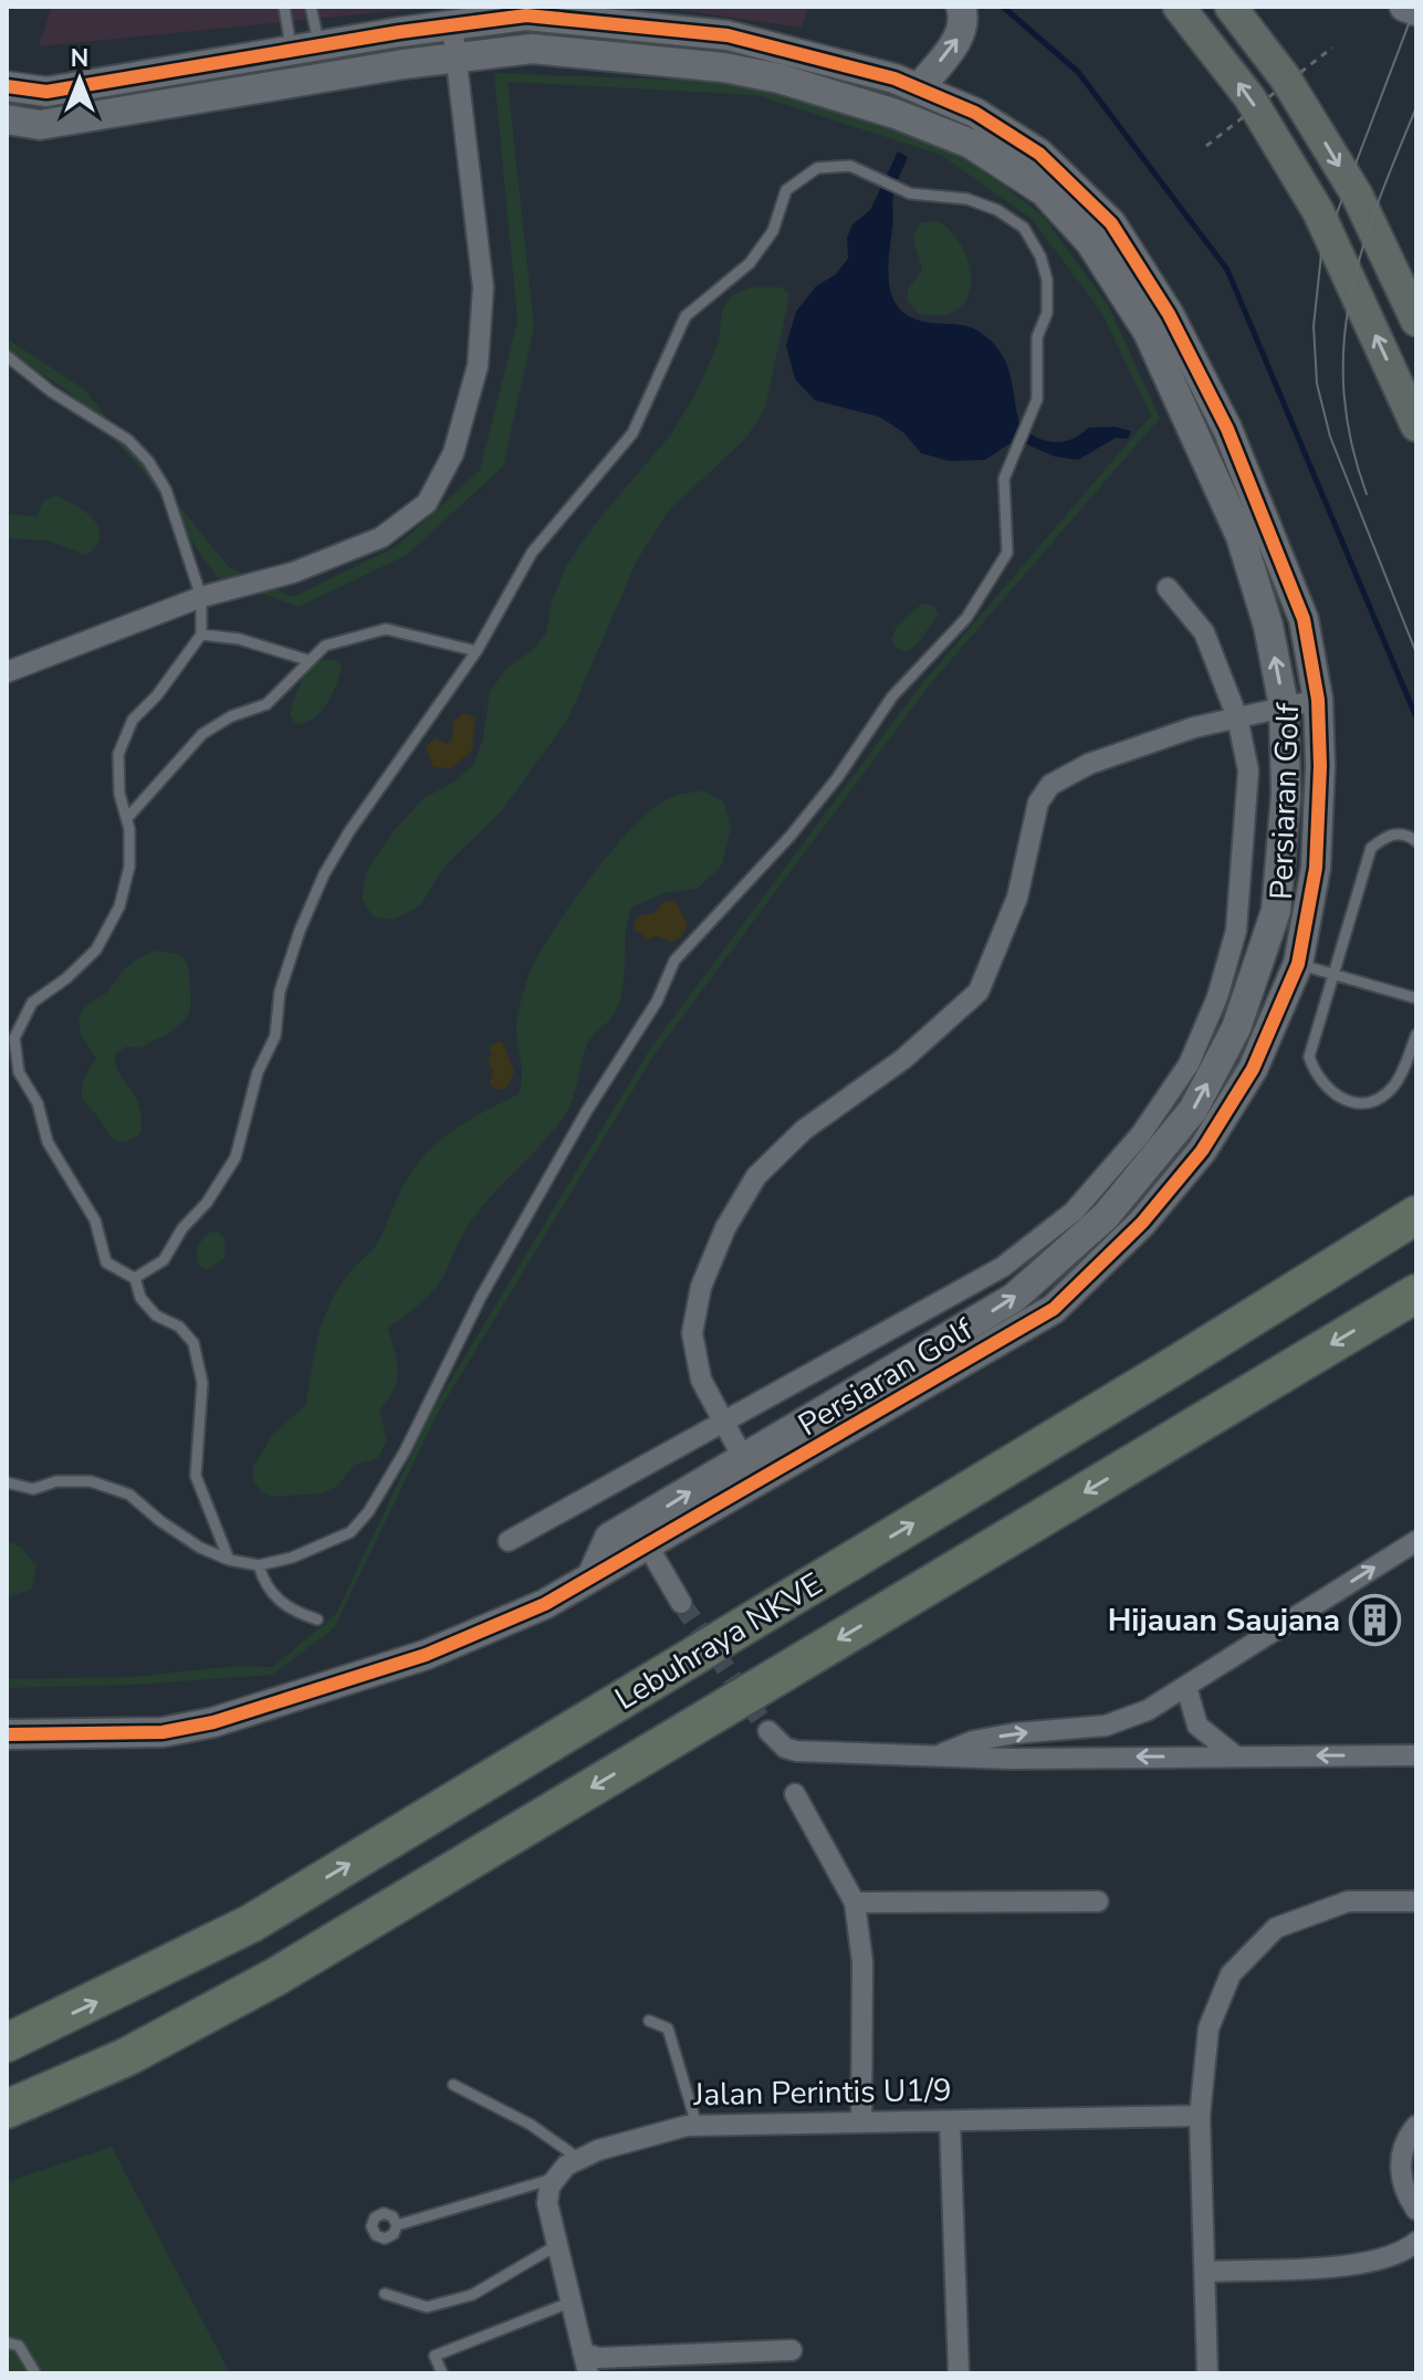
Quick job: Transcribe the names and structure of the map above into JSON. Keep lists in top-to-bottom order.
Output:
{
  "streets": {
    "highway": ["Lebuhraya NKVE"],
    "street": ["Persiaran Golf", "Jalan Perintis U1/9"]
  },
  "places": {
    "building": ["Hijauan Saujana"]
  },
  "north": "top"
}
